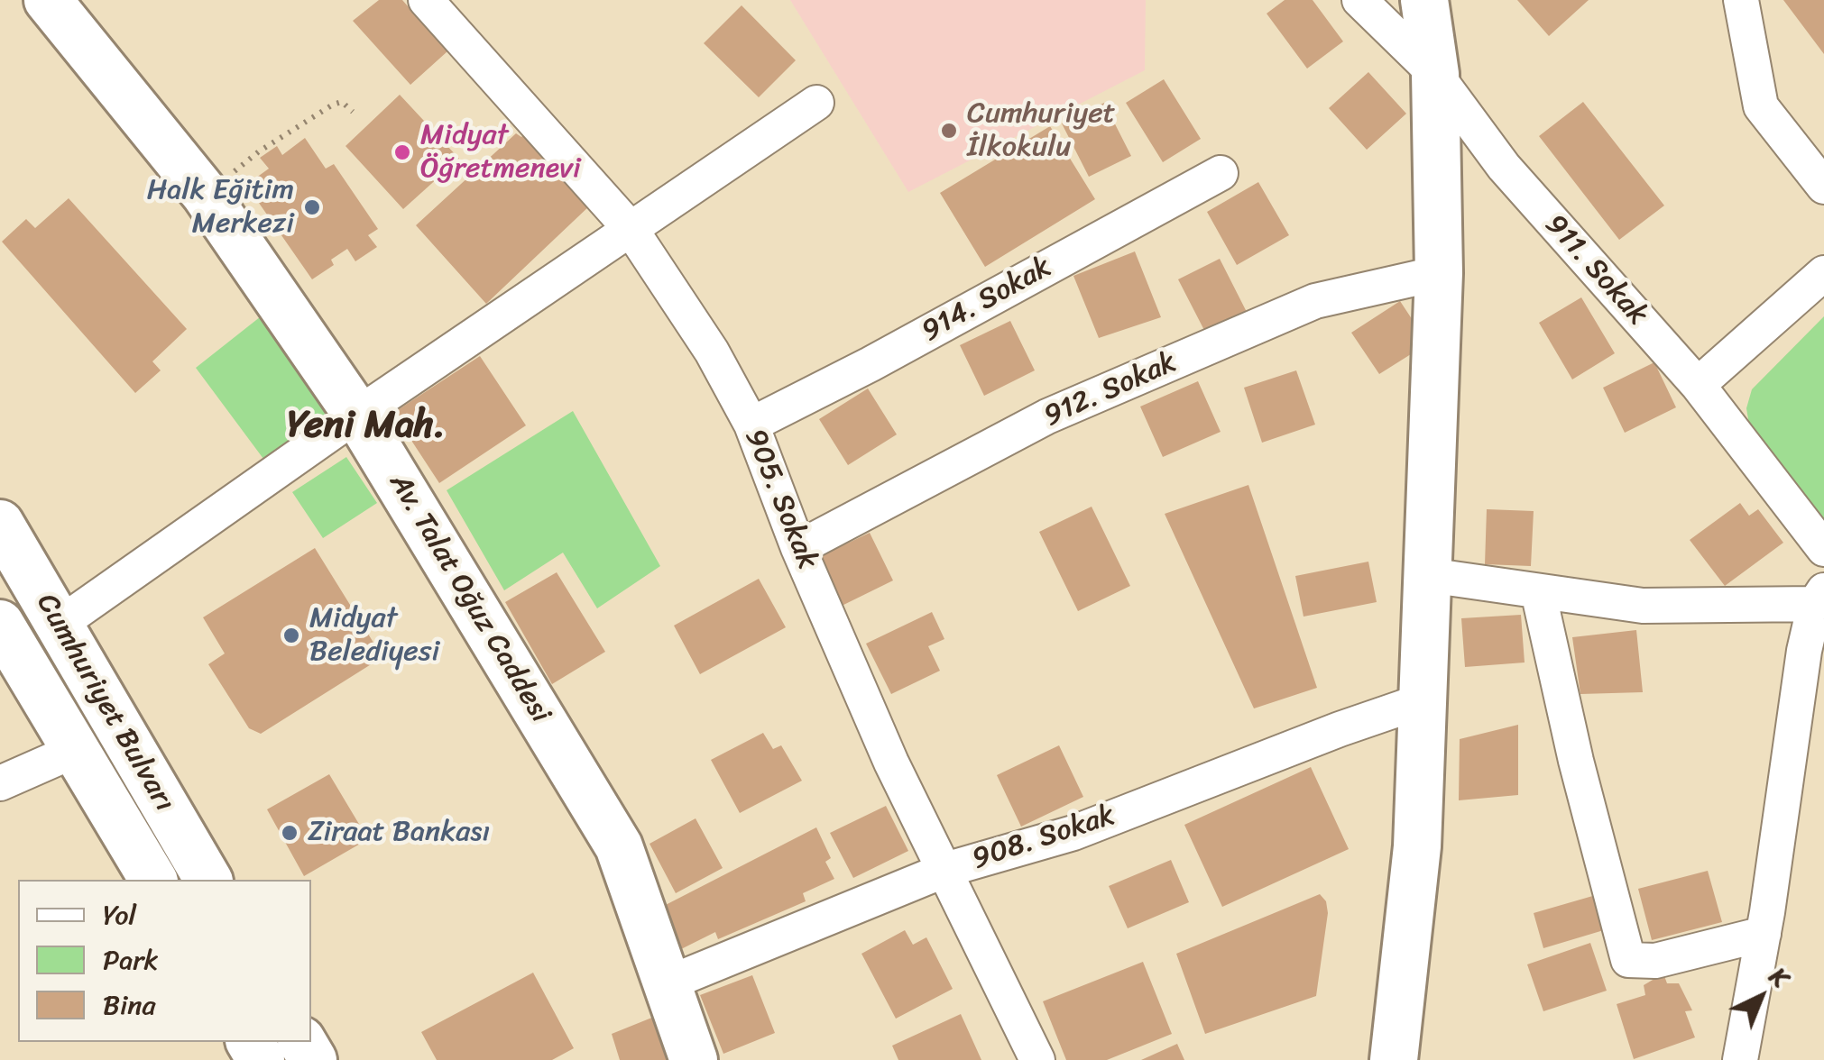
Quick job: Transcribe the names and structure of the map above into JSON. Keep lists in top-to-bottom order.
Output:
{
  "streets": {
    "street": [
      "911. Sokak",
      "914. Sokak",
      "912. Sokak",
      "905. Sokak",
      "Av. Talat Oğuz Caddesi",
      "Cumhuriyet Bulvarı",
      "908. Sokak"
    ]
  },
  "crossings": [
    ["914. Sokak", "905. Sokak"],
    ["912. Sokak", "905. Sokak"],
    ["905. Sokak", "908. Sokak"],
    ["Av. Talat Oğuz Caddesi", "908. Sokak"]
  ],
  "districts": ["Yeni Mah."],
  "places": [
    "Cumhuriyet İlkokulu",
    "Midyat Öğretmenevi",
    "Halk Eğitim Merkezi",
    "Midyat Belediyesi",
    "Ziraat Bankası"
  ],
  "legend": ["Yol", "Park", "Bina"],
  "north": "top right"
}
